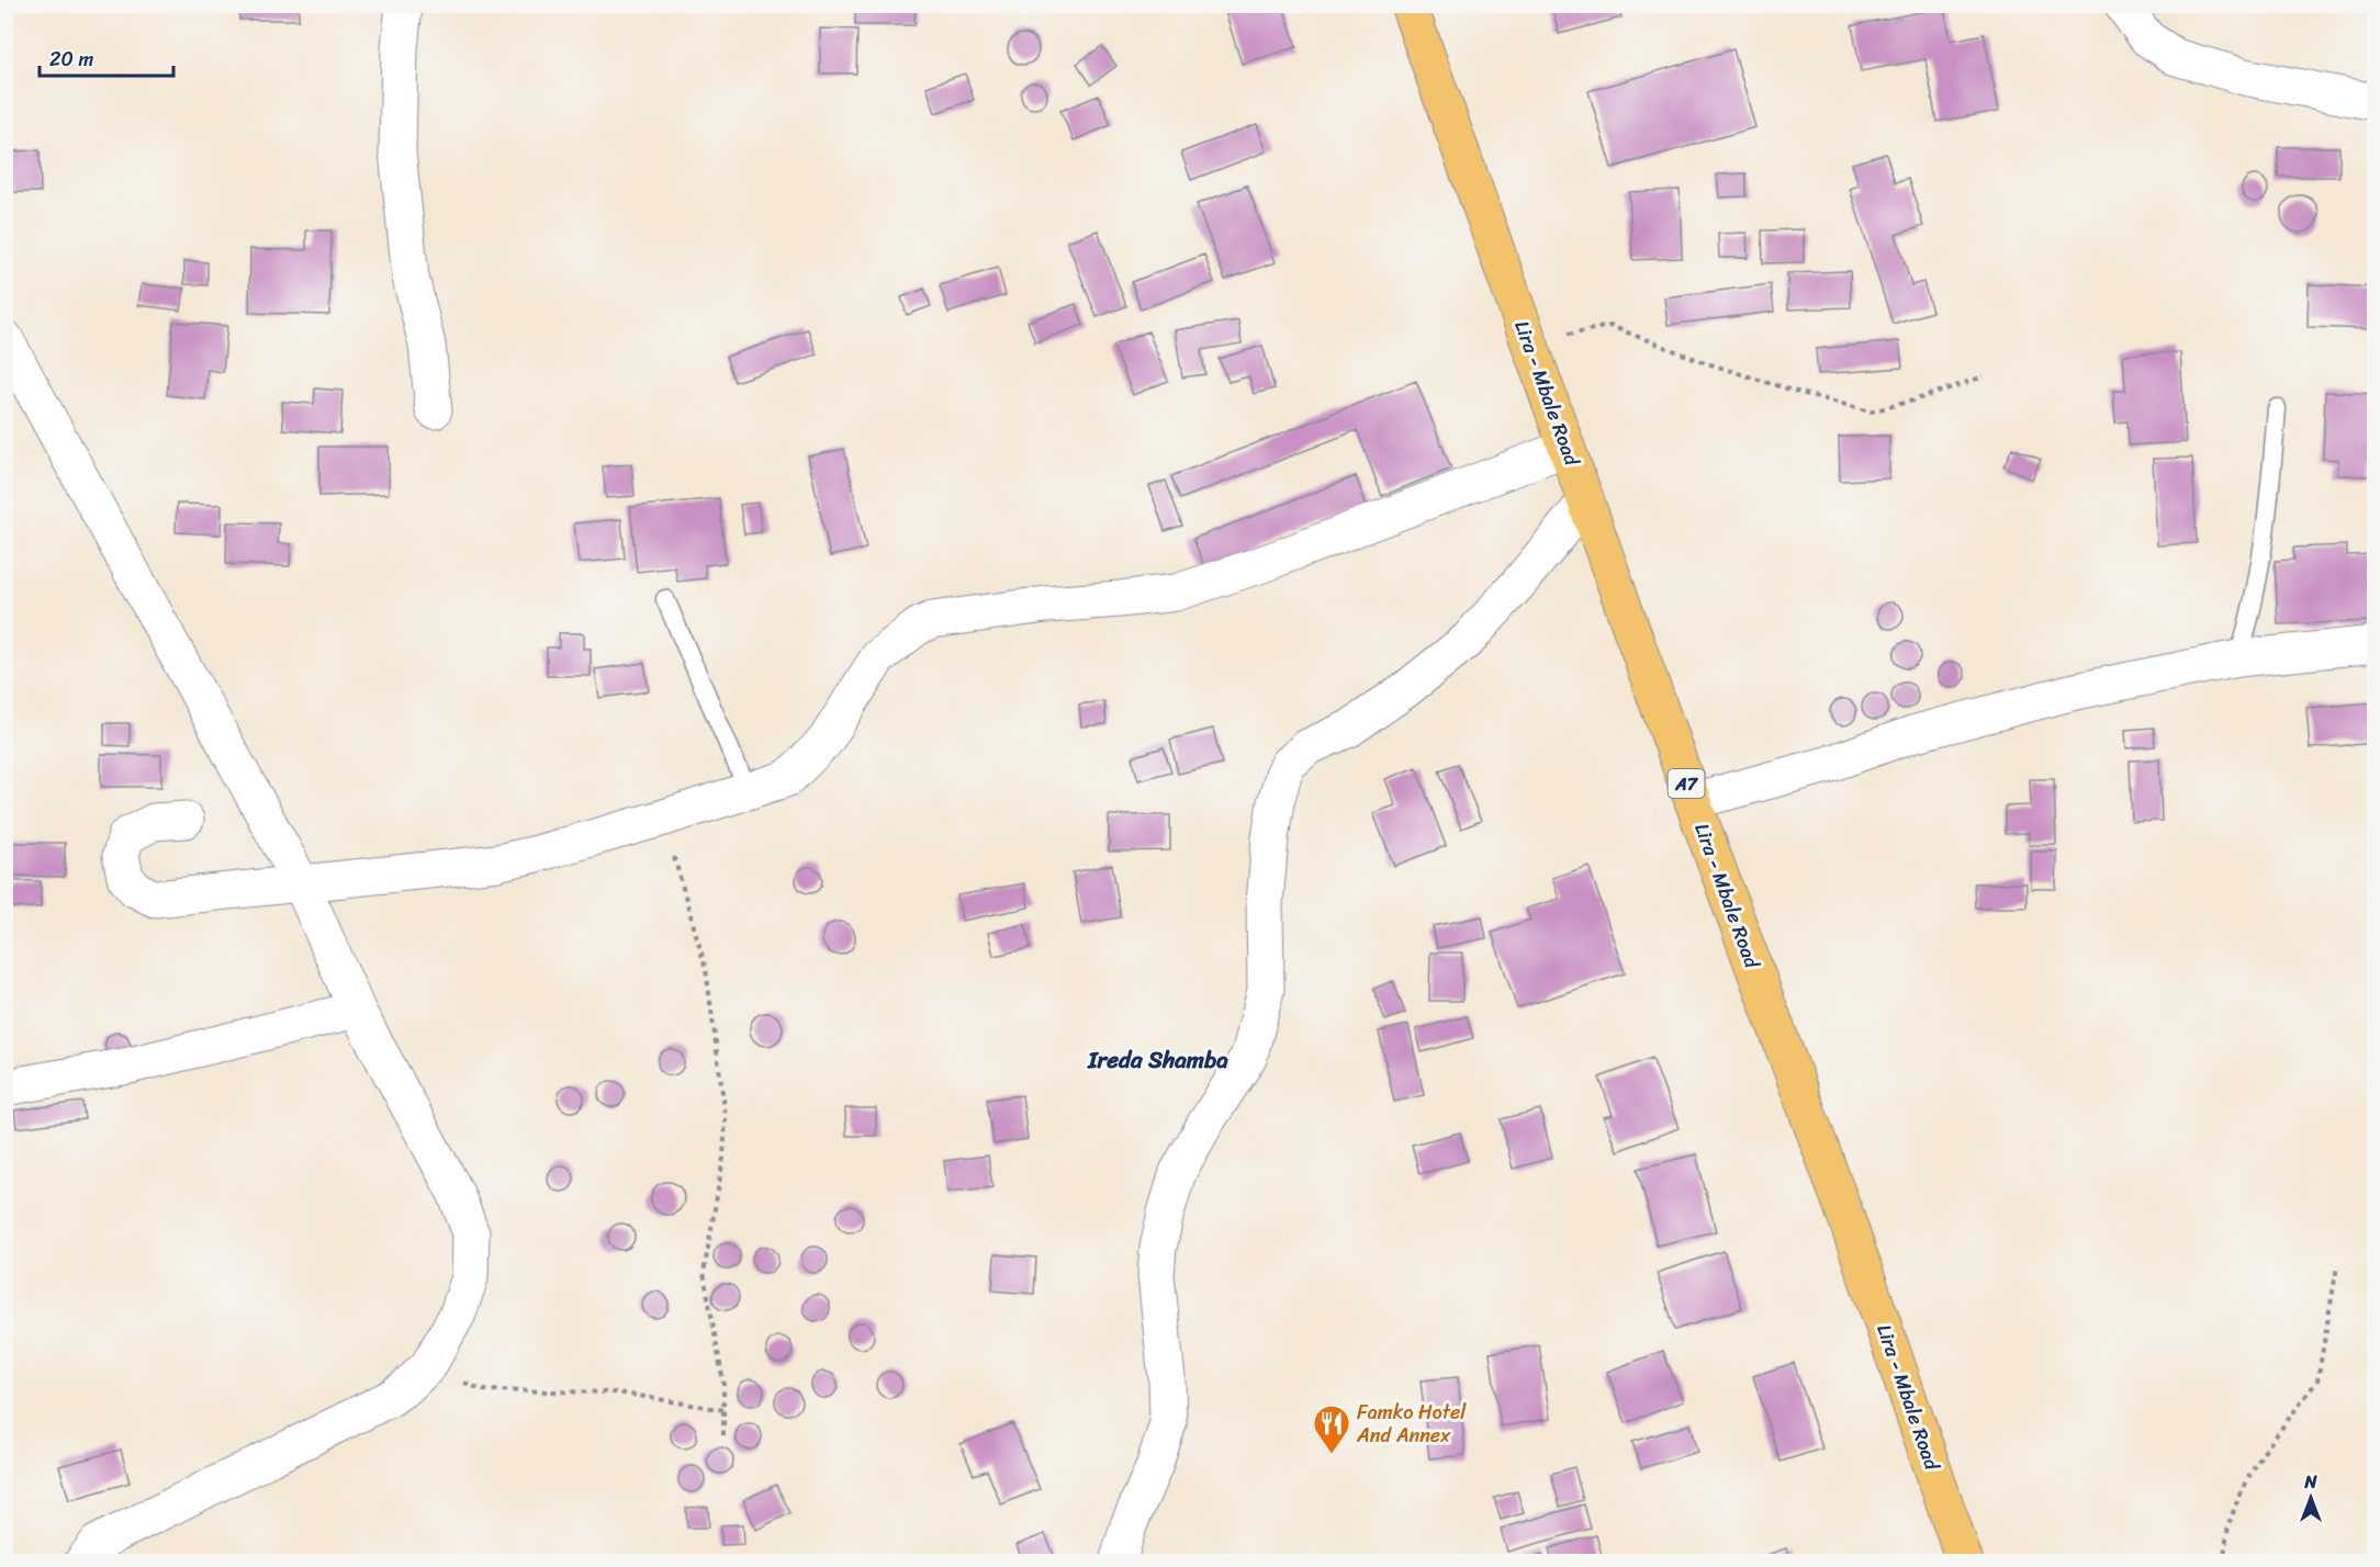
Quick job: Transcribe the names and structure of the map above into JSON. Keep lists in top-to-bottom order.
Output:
{
  "streets": {
    "main road": ["Lira - Mbale Road", "A7"]
  },
  "districts": ["Ireda Shamba"],
  "places": {
    "restaurant": ["Famko Hotel And Annex"]
  },
  "scale_bar": "20 m",
  "north": "top"
}
